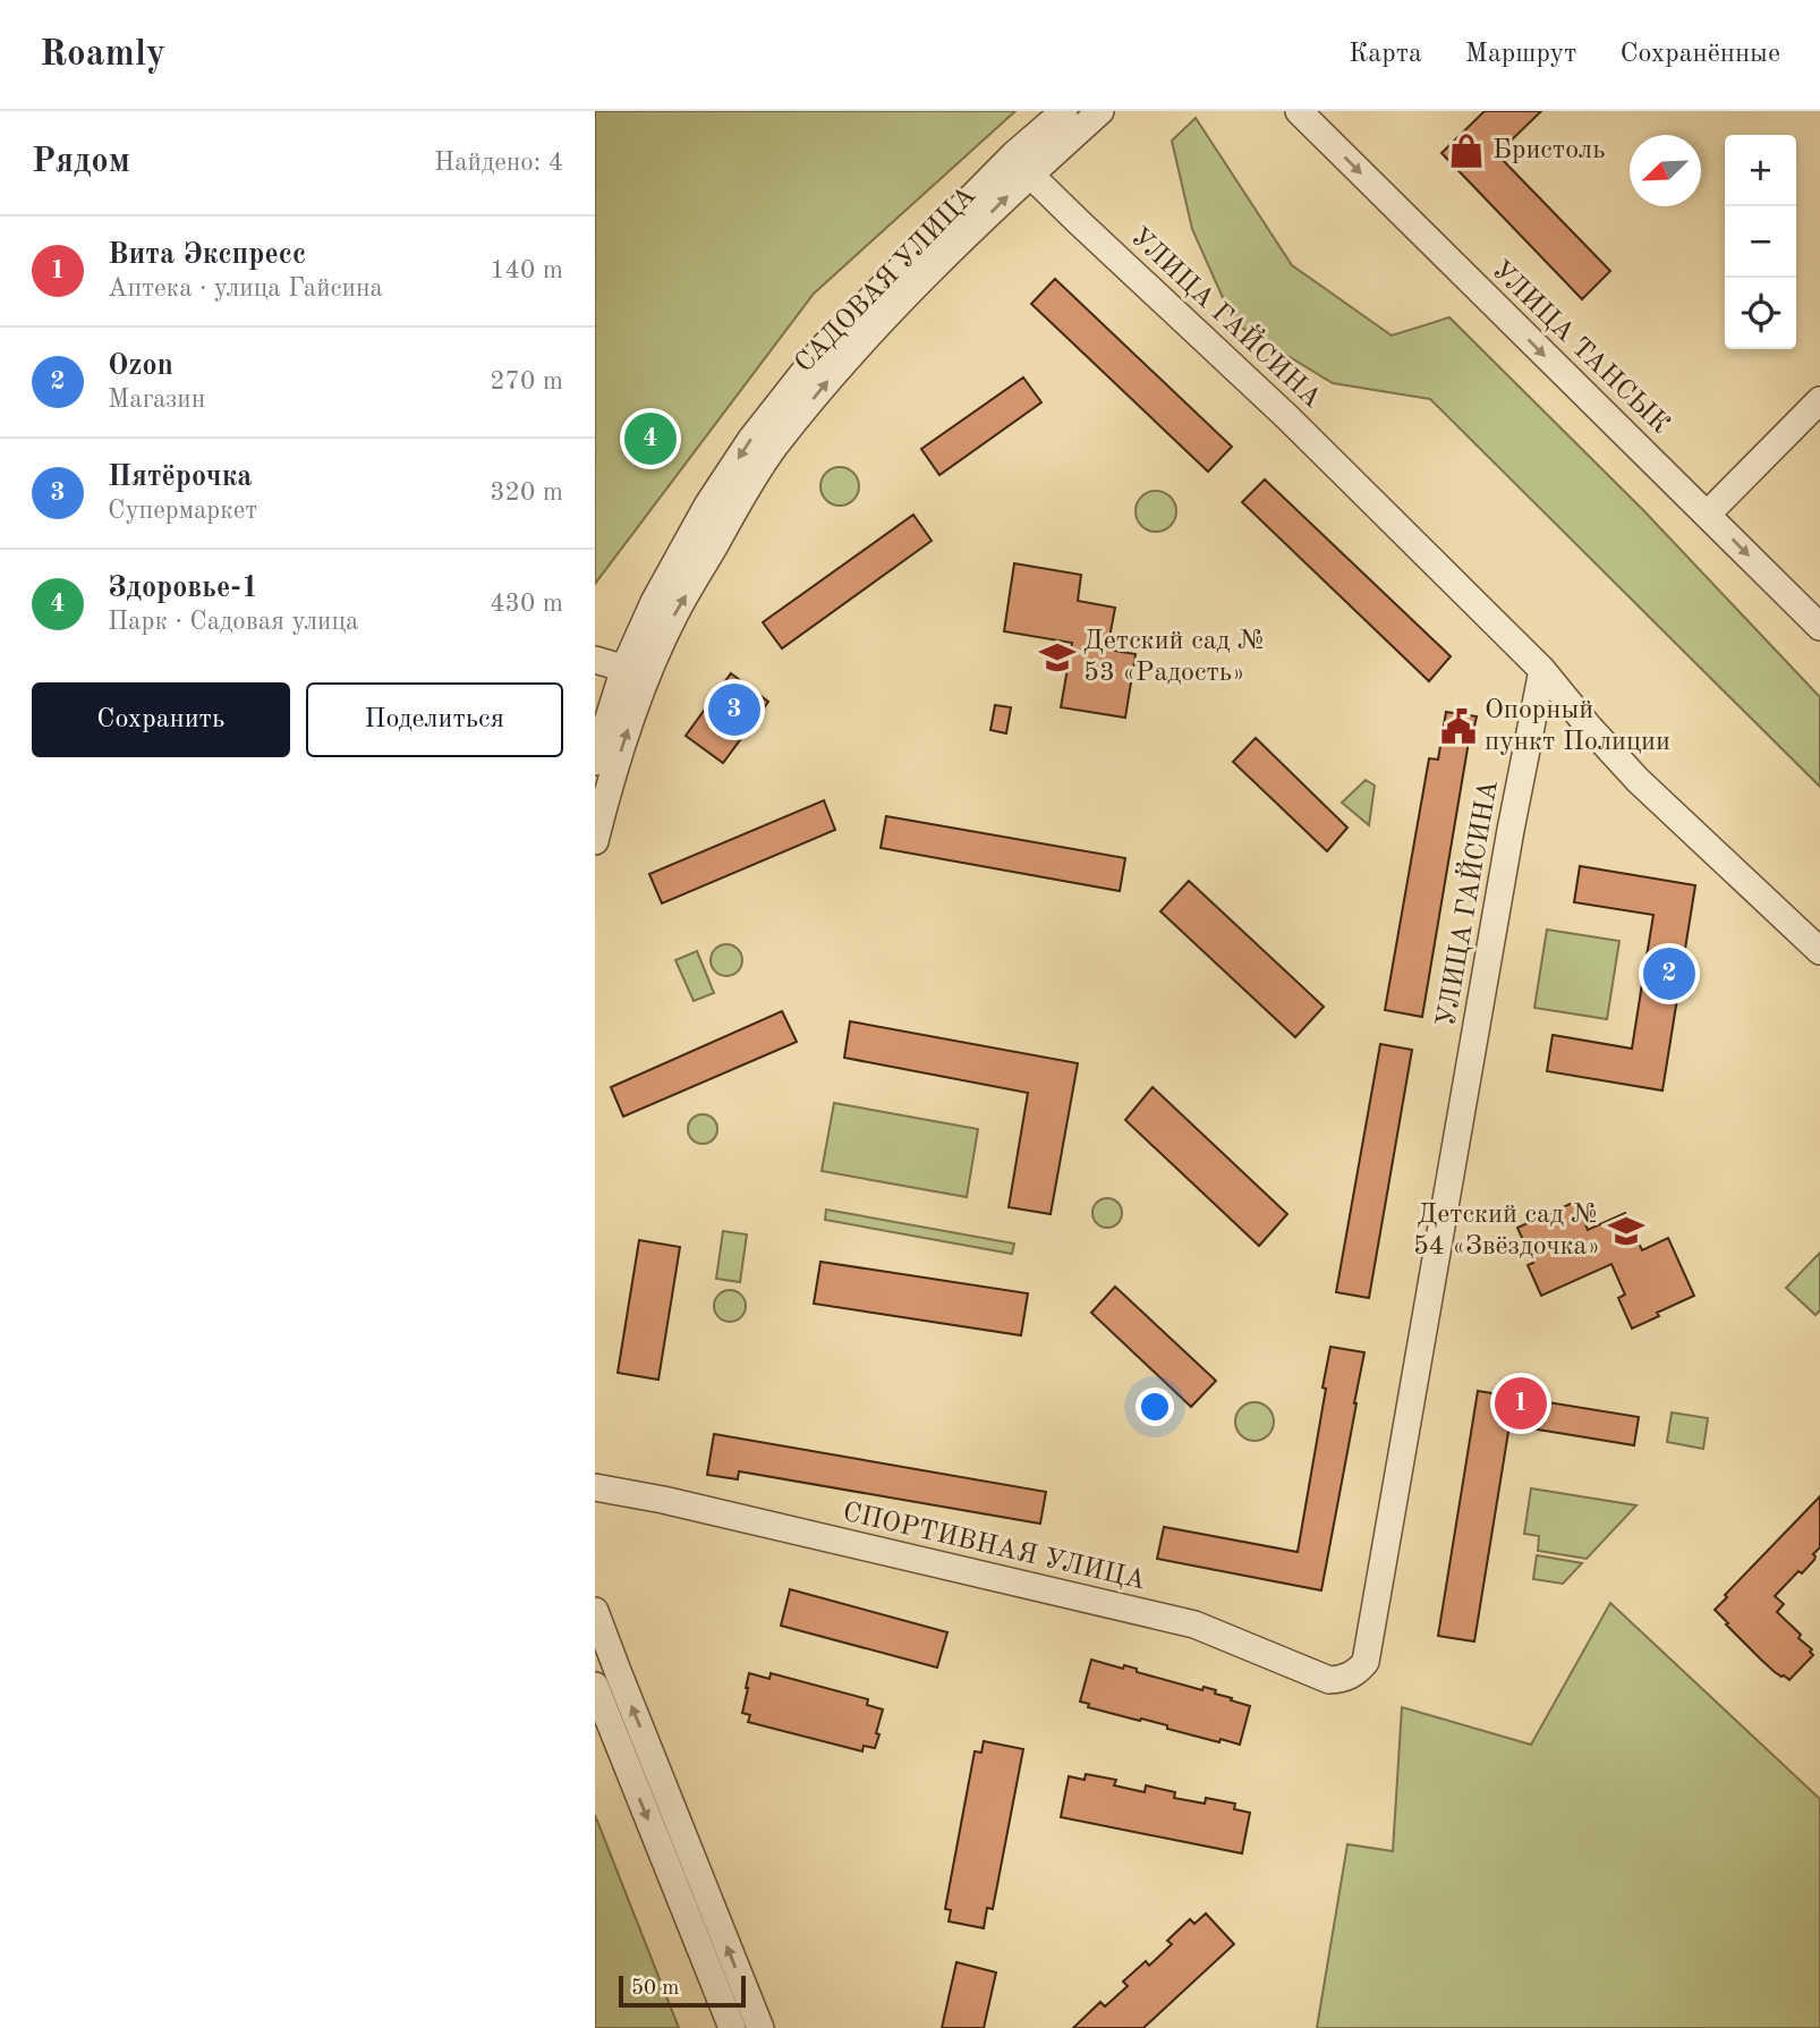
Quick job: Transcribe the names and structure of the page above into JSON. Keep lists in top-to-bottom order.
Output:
{
  "streets": {
    "street": [
      "САДОВАЯ УЛИЦА",
      "УЛИЦА ГАЙСИНА",
      "УЛИЦА ТАНСЫК",
      "СПОРТИВНАЯ УЛИЦА"
    ]
  },
  "crossings": [
    ["САДОВАЯ УЛИЦА", "УЛИЦА ГАЙСИНА"],
    ["УЛИЦА ГАЙСИНА", "СПОРТИВНАЯ УЛИЦА"]
  ],
  "one_way": ["УЛИЦА ТАНСЫК"],
  "places": {
    "shop": ["Бристоль"],
    "school or university": ["Детский сад № 53 «Радость»", "Детский сад № 54 «Звёздочка»"],
    "public building": ["Опорный пункт Полиции"]
  },
  "scale_bar": "50 m",
  "north": "bottom left",
  "page": {
    "header": "Roamly",
    "nav": ["Карта", "Маршрут", "Сохранённые"],
    "heading": ["Рядом", "Найдено: 4"],
    "map_buttons": ["+", "−"],
    "list": [
      {
        "mark": "1",
        "name": "Вита Экспресс",
        "note": "Аптека · улица Гайсина",
        "value": "140 m"
      },
      {
        "mark": "2",
        "name": "Ozon",
        "note": "Магазин",
        "value": "270 m"
      },
      {
        "mark": "3",
        "name": "Пятёрочка",
        "note": "Супермаркет",
        "value": "320 m"
      },
      {
        "mark": "4",
        "name": "Здоровье-1",
        "note": "Парк · Садовая улица",
        "value": "430 m"
      }
    ],
    "pins": [
      "4",
      "3",
      "2",
      "1"
    ],
    "buttons": ["Сохранить", "Поделиться"],
    "scale": "50 m"
  }
}
